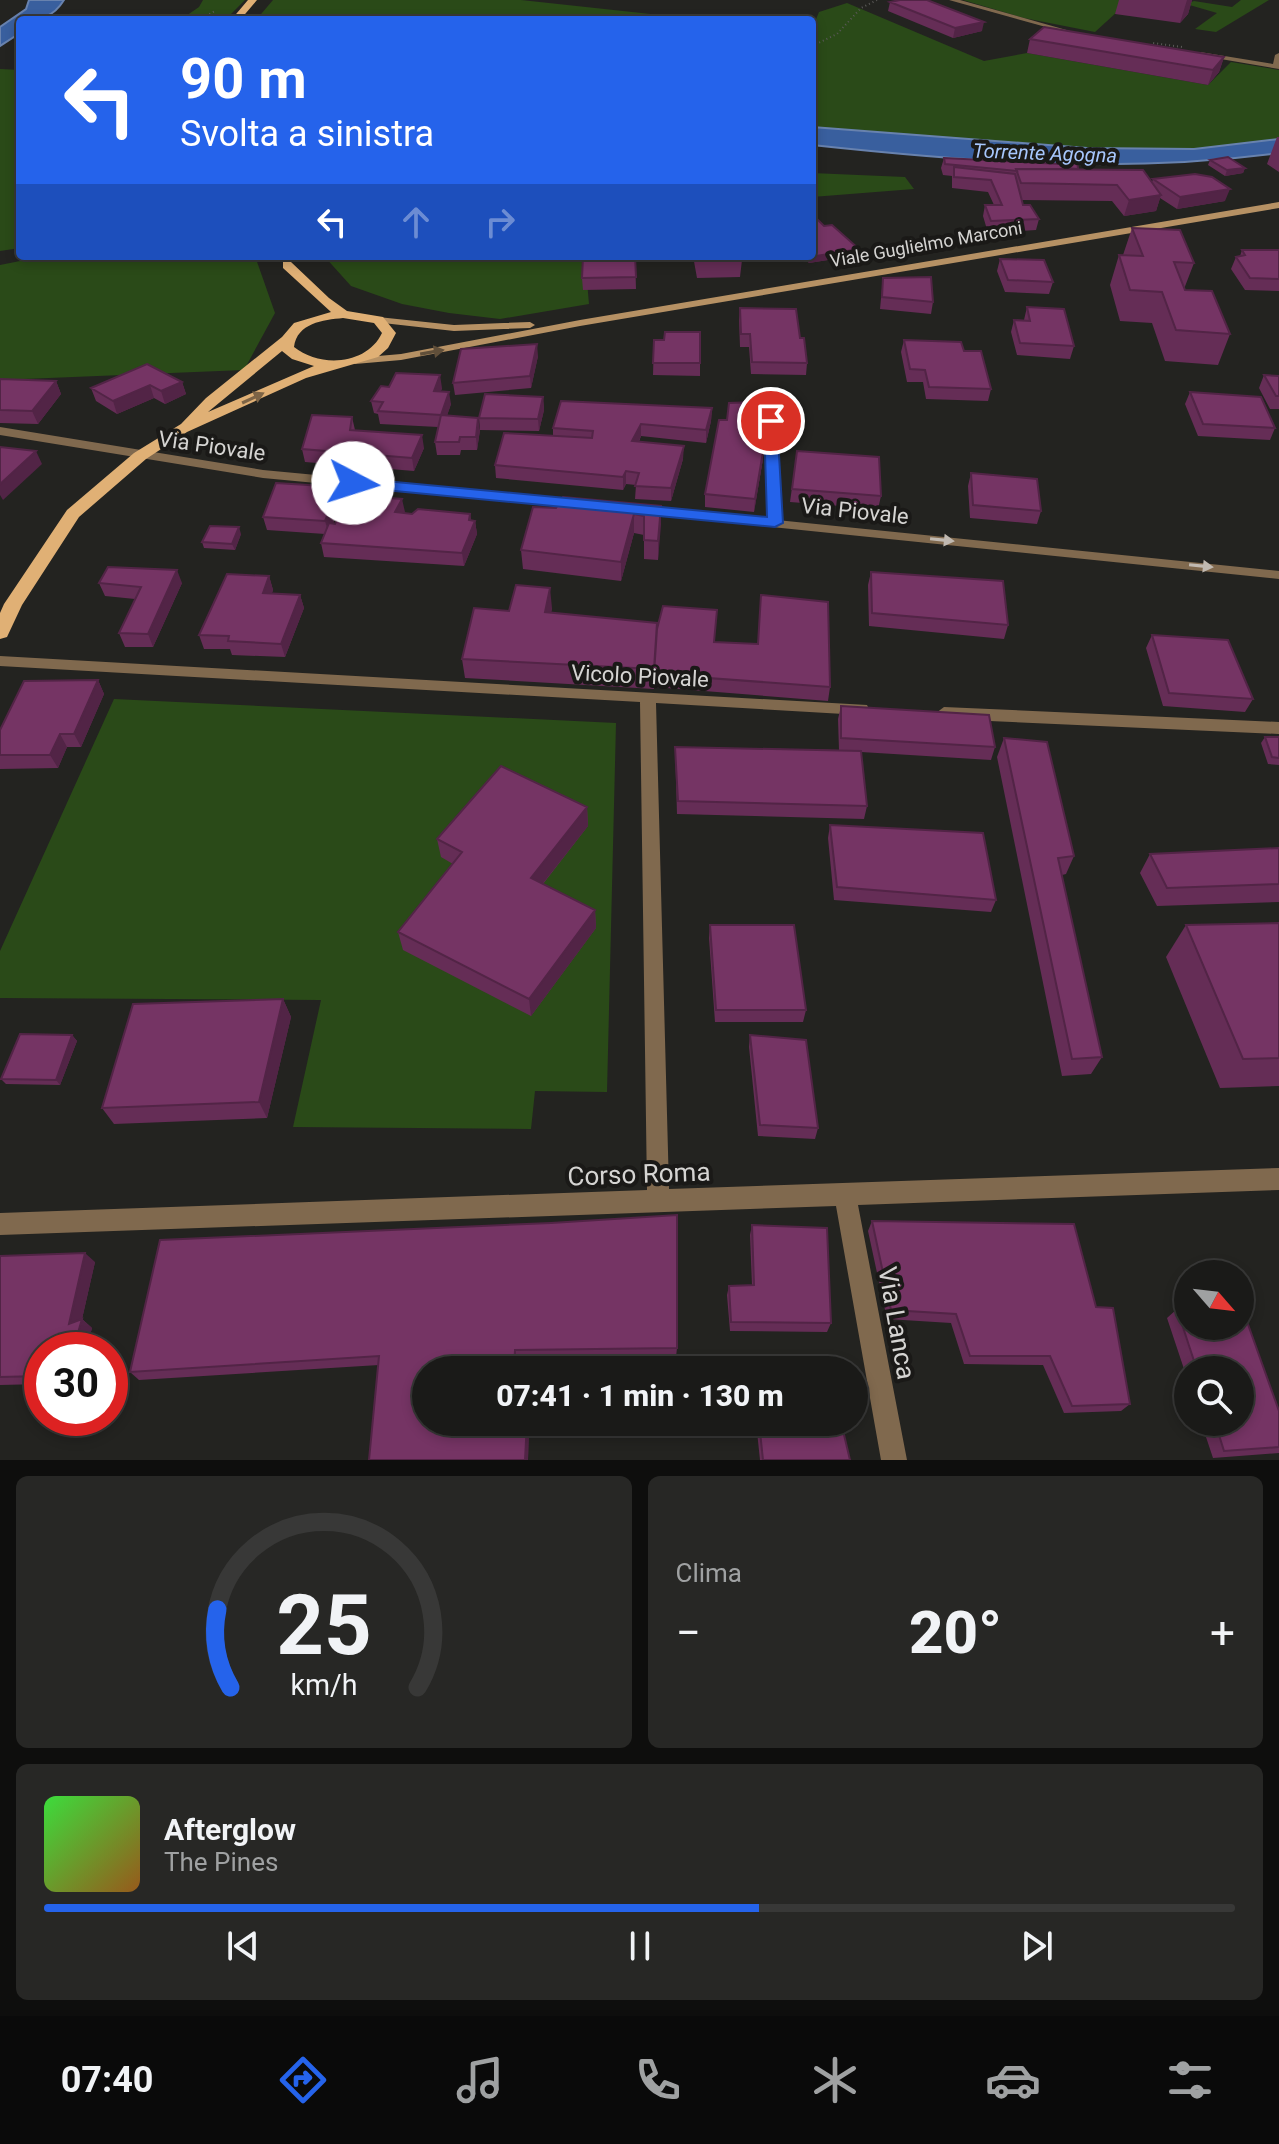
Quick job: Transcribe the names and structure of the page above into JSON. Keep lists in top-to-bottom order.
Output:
{
  "streets": {
    "main road": ["Viale Guglielmo Marconi"],
    "street": [
      "Via Piovale",
      "Vicolo Piovale",
      "Corso Roma",
      "Via Lanca"
    ]
  },
  "crossings": [
    ["Corso Roma", "Via Lanca"]
  ],
  "one_way": ["Via Piovale"],
  "water": ["Torrente Agogna"],
  "north": "bottom right",
  "page": {
    "turn": ["90 m", "Svolta a sinistra"],
    "limit": "30",
    "trip": "07:41 · 1 min · 130 m",
    "tile": "Clima",
    "heat": ["−", "20°", "+"],
    "song": ["Afterglow", "The Pines"],
    "tabs": "07:40",
    "gauge": ["25", "km/h"]
  }
}
